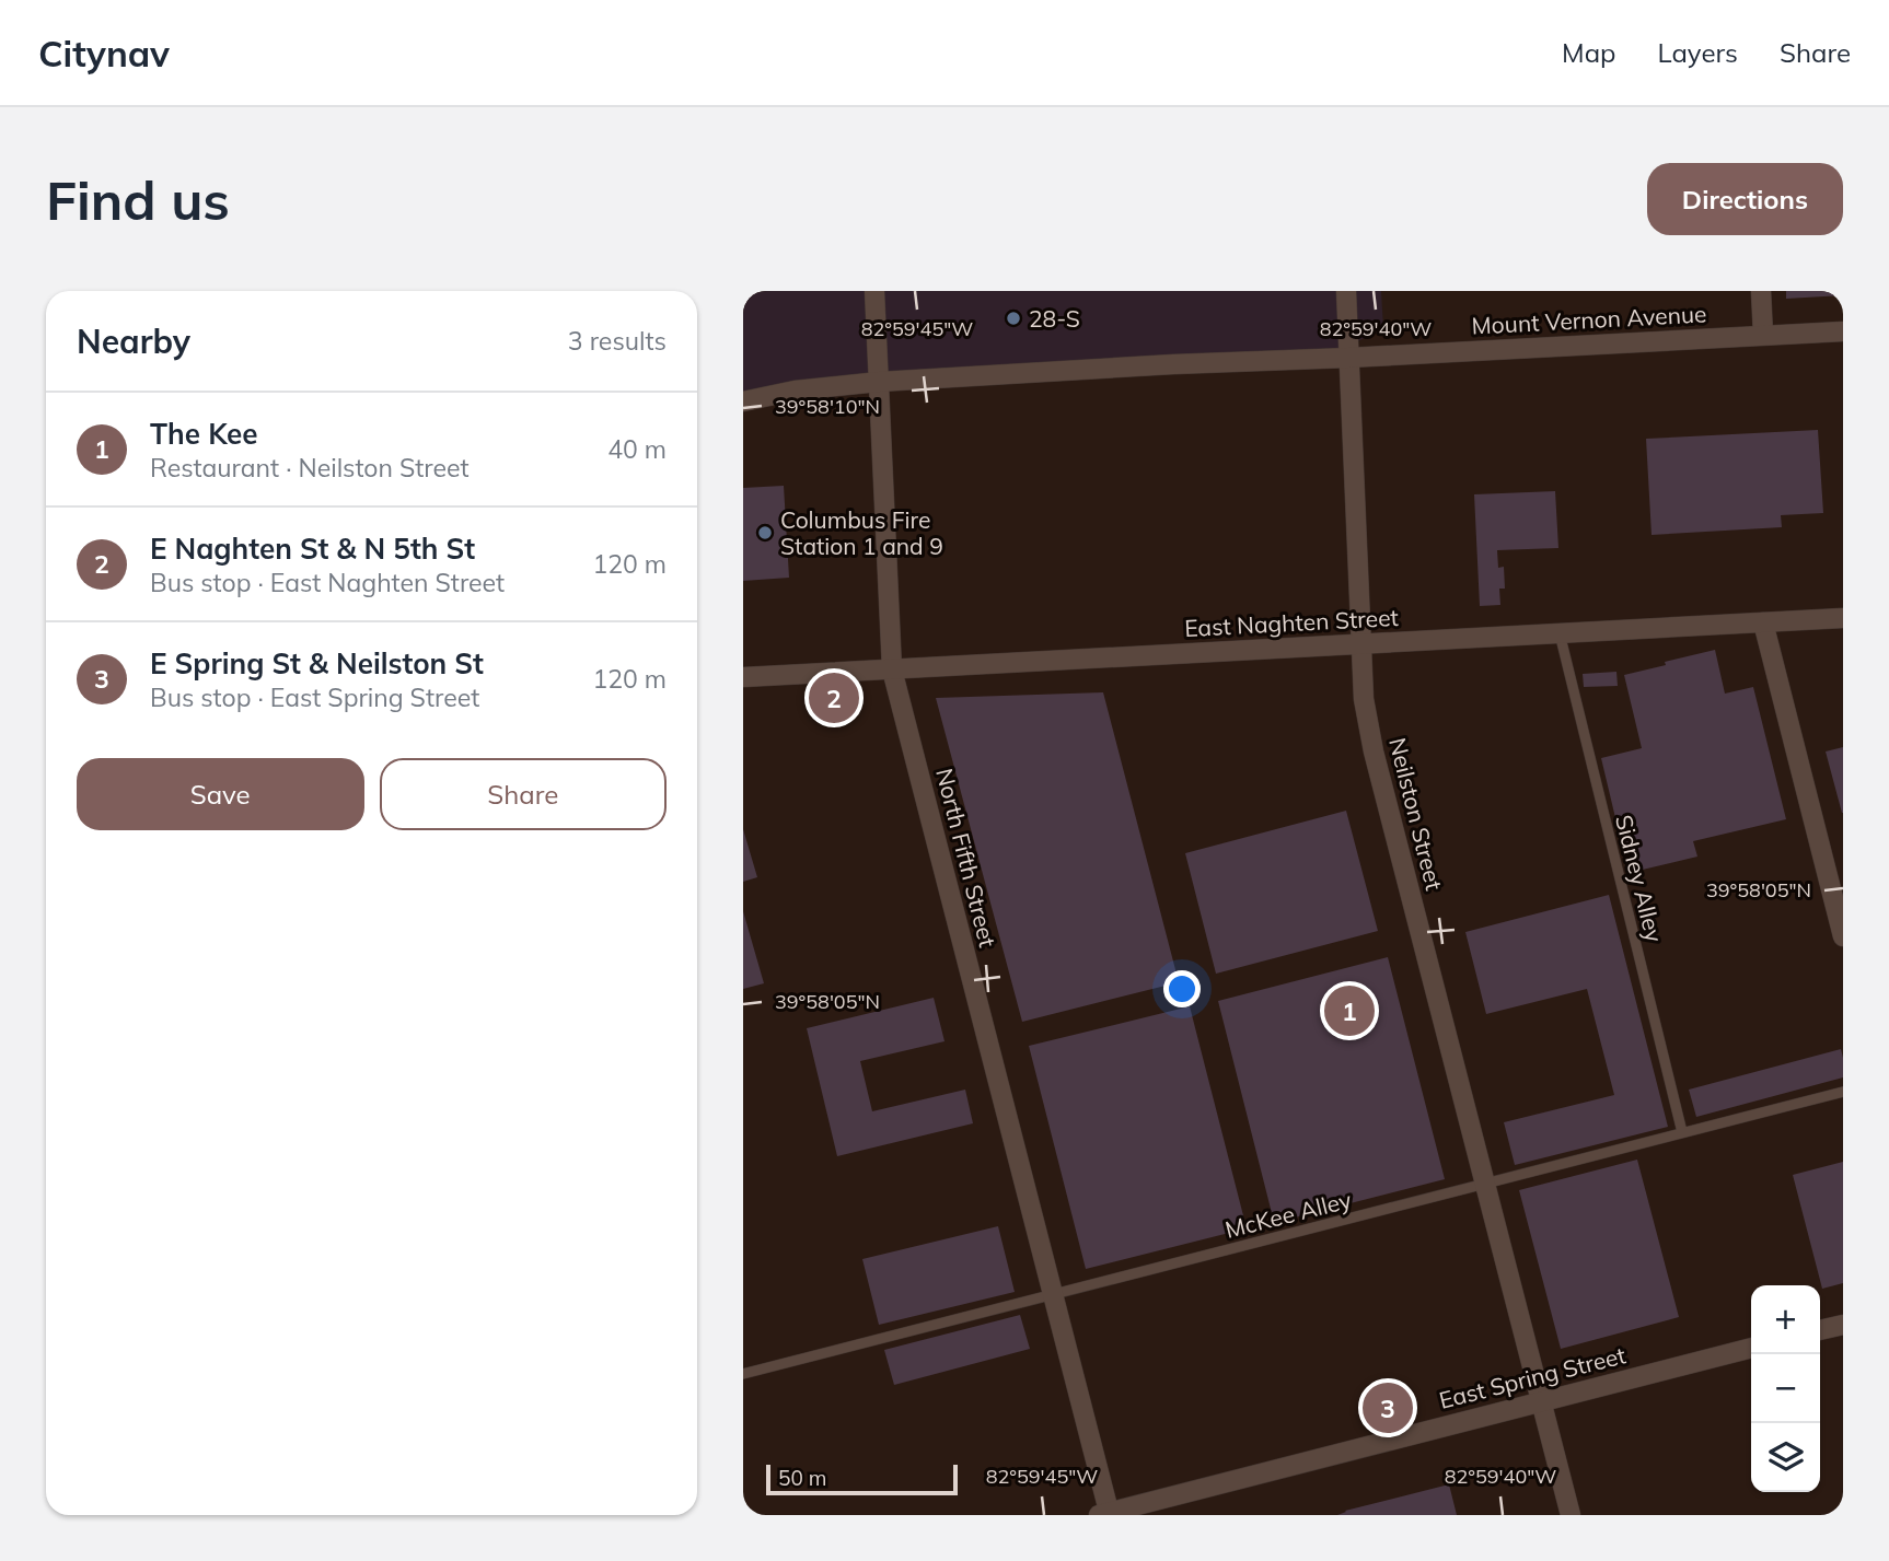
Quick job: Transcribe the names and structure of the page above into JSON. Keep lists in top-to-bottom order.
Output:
{
  "streets": {
    "main road": [
      "Mount Vernon Avenue",
      "East Naghten Street",
      "Neilston Street",
      "North Fifth Street",
      "East Spring Street"
    ],
    "lane": ["Sidney Alley", "McKee Alley"]
  },
  "crossings": [
    ["Mount Vernon Avenue", "Neilston Street"],
    ["Mount Vernon Avenue", "North Fifth Street"],
    ["East Naghten Street", "Neilston Street"],
    ["East Naghten Street", "North Fifth Street"],
    ["East Naghten Street", "Sidney Alley"],
    ["Neilston Street", "McKee Alley"],
    ["Neilston Street", "East Spring Street"],
    ["North Fifth Street", "McKee Alley"],
    ["North Fifth Street", "East Spring Street"],
    ["Sidney Alley", "McKee Alley"]
  ],
  "places": ["28-S", "Columbus Fire Station 1 and 9"],
  "scale_bar": "50 m",
  "page": {
    "header": "Citynav",
    "nav": ["Map", "Layers", "Share"],
    "buttons": [
      "Directions",
      ["Save", "Share"]
    ],
    "title": "Find us",
    "heading": ["Nearby", "3 results"],
    "list": [
      {
        "mark": "1",
        "name": "The Kee",
        "note": "Restaurant · Neilston Street",
        "value": "40 m"
      },
      {
        "mark": "2",
        "name": "E Naghten St & N 5th St",
        "note": "Bus stop · East Naghten Street",
        "value": "120 m"
      },
      {
        "mark": "3",
        "name": "E Spring St & Neilston St",
        "note": "Bus stop · East Spring Street",
        "value": "120 m"
      }
    ],
    "pins": ["2", "1", "3"],
    "map_buttons": ["+", "−"],
    "scale": "50 m"
  },
  "coordinates": [
    "82°59'45\"W",
    "82°59'40\"W",
    "39°58'10\"N",
    "39°58'05\"N"
  ]
}
